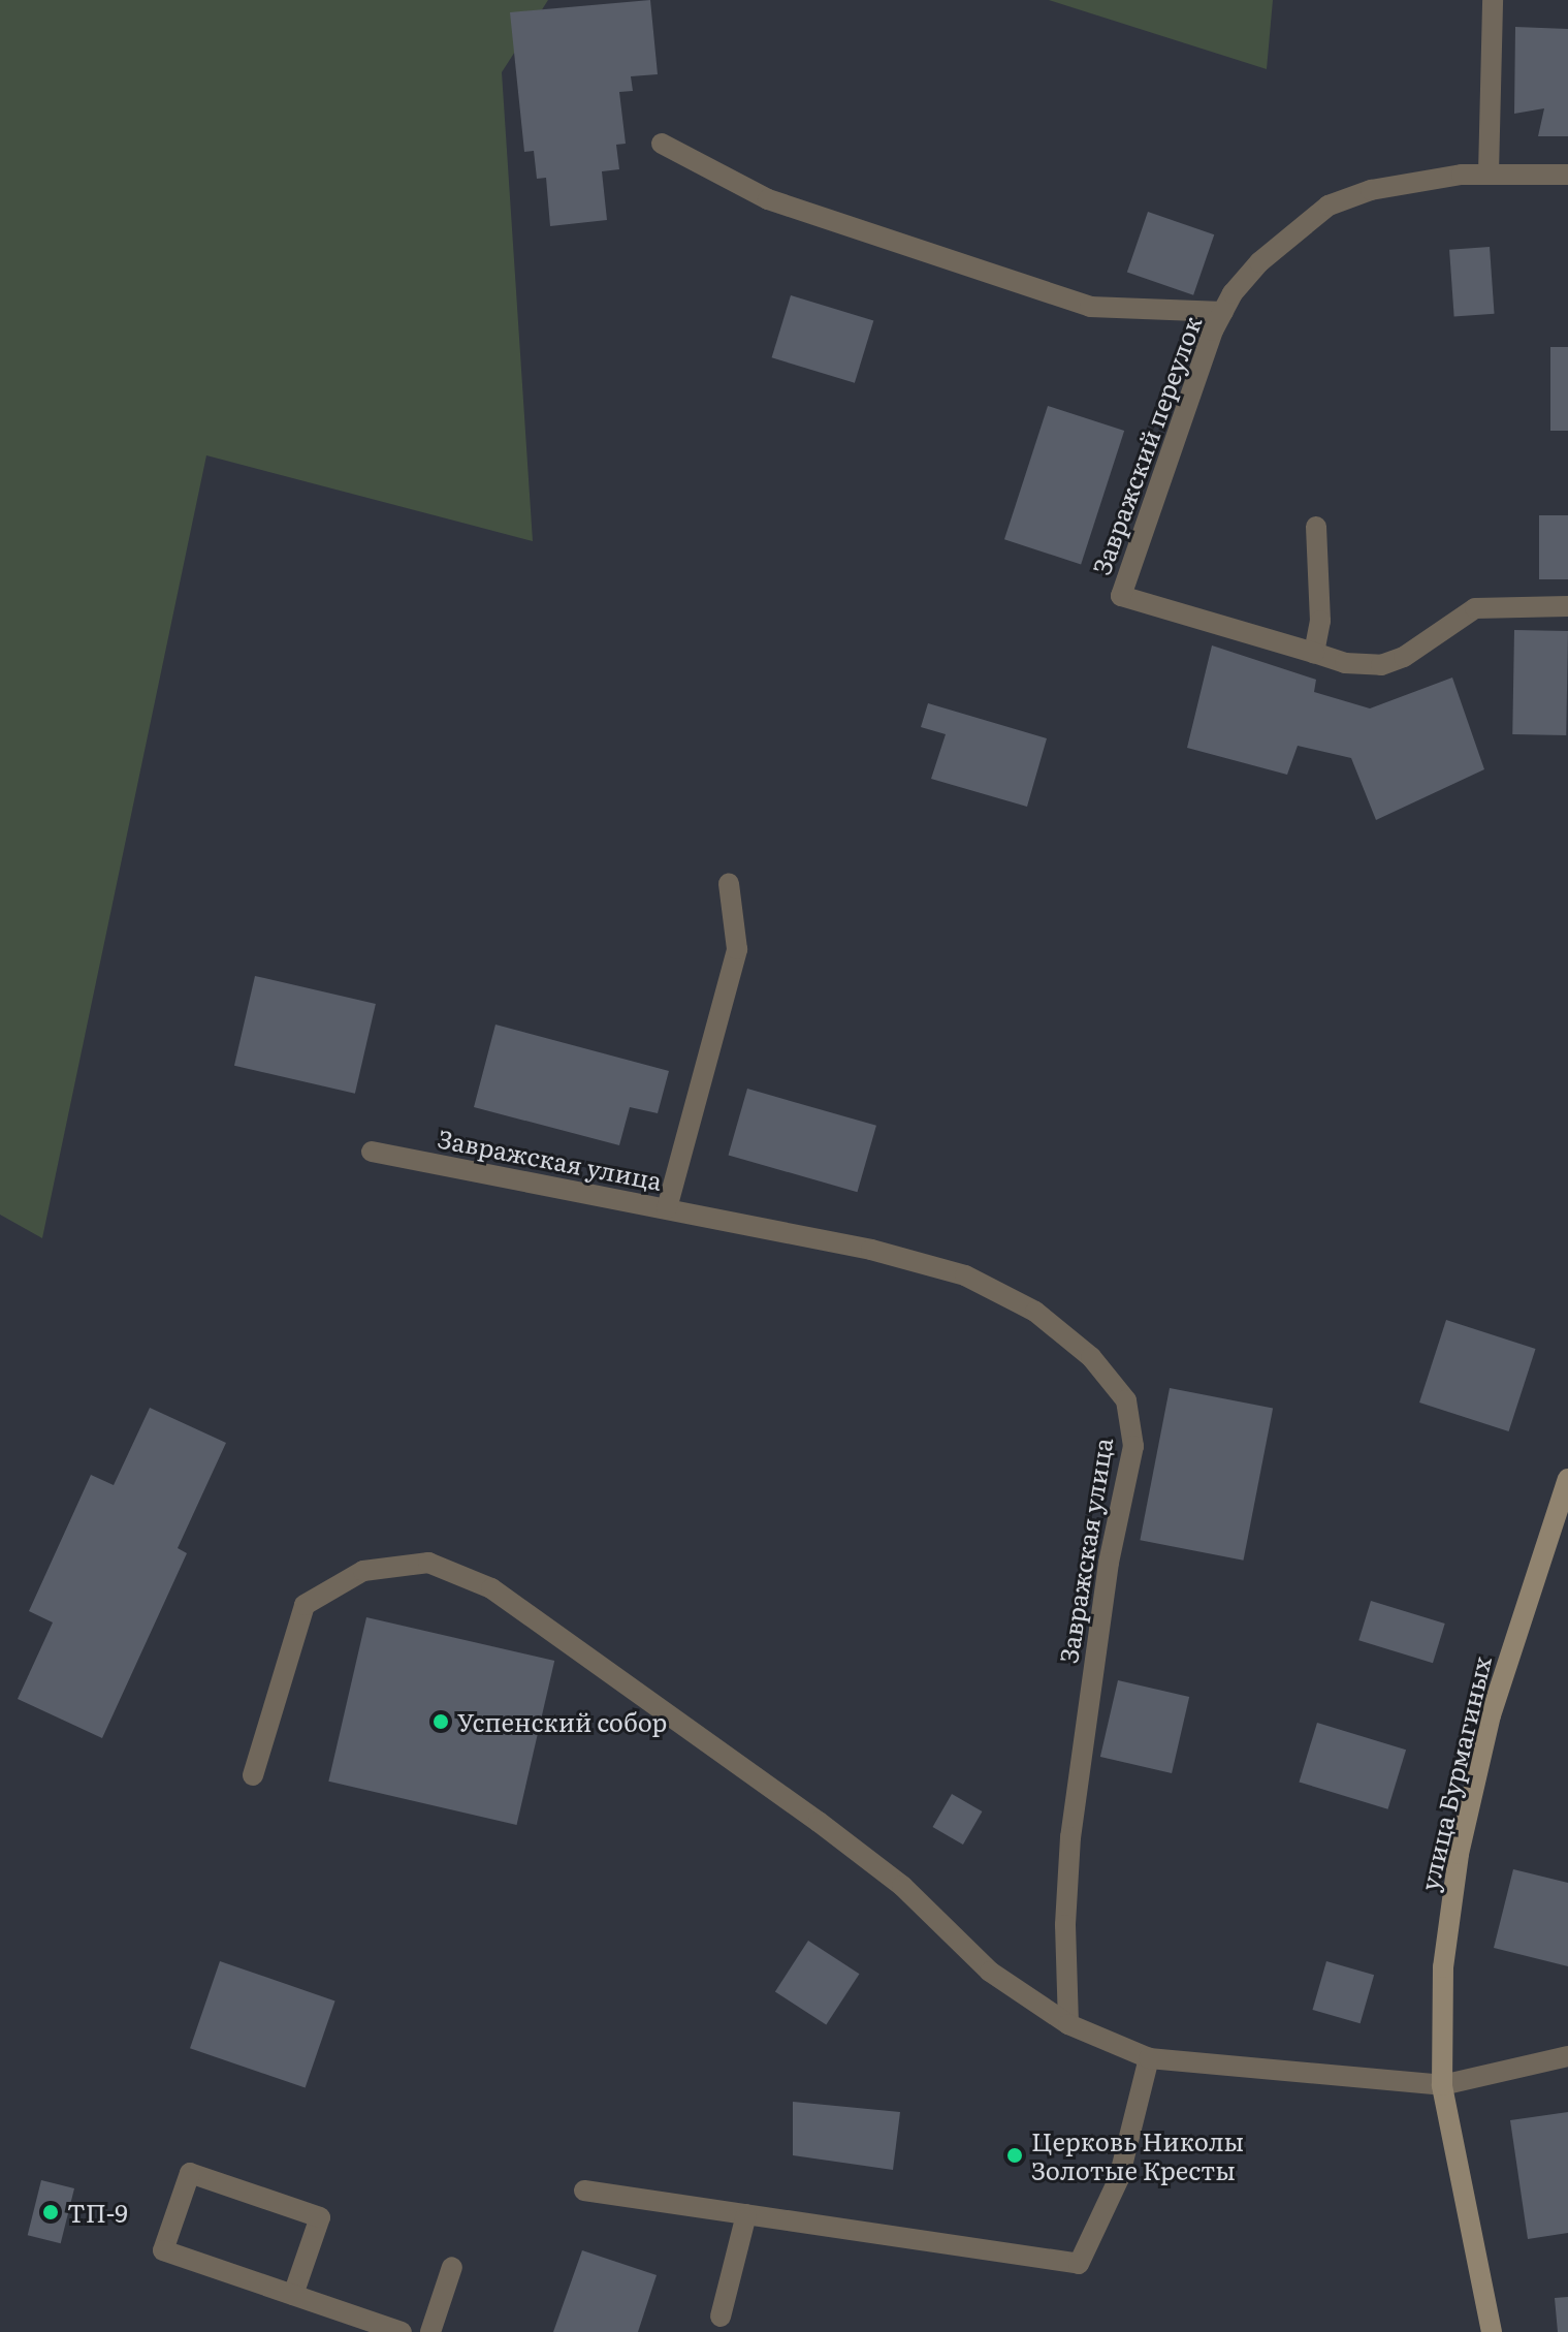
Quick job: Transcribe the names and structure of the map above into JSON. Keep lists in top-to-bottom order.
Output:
{
  "streets": {
    "street": ["Завражский переулок", "Завражская улица", "улица Бурмагиных"]
  },
  "places": ["Успенский собор", "Церковь Николы Золотые Кресты", "ТП-9"]
}
